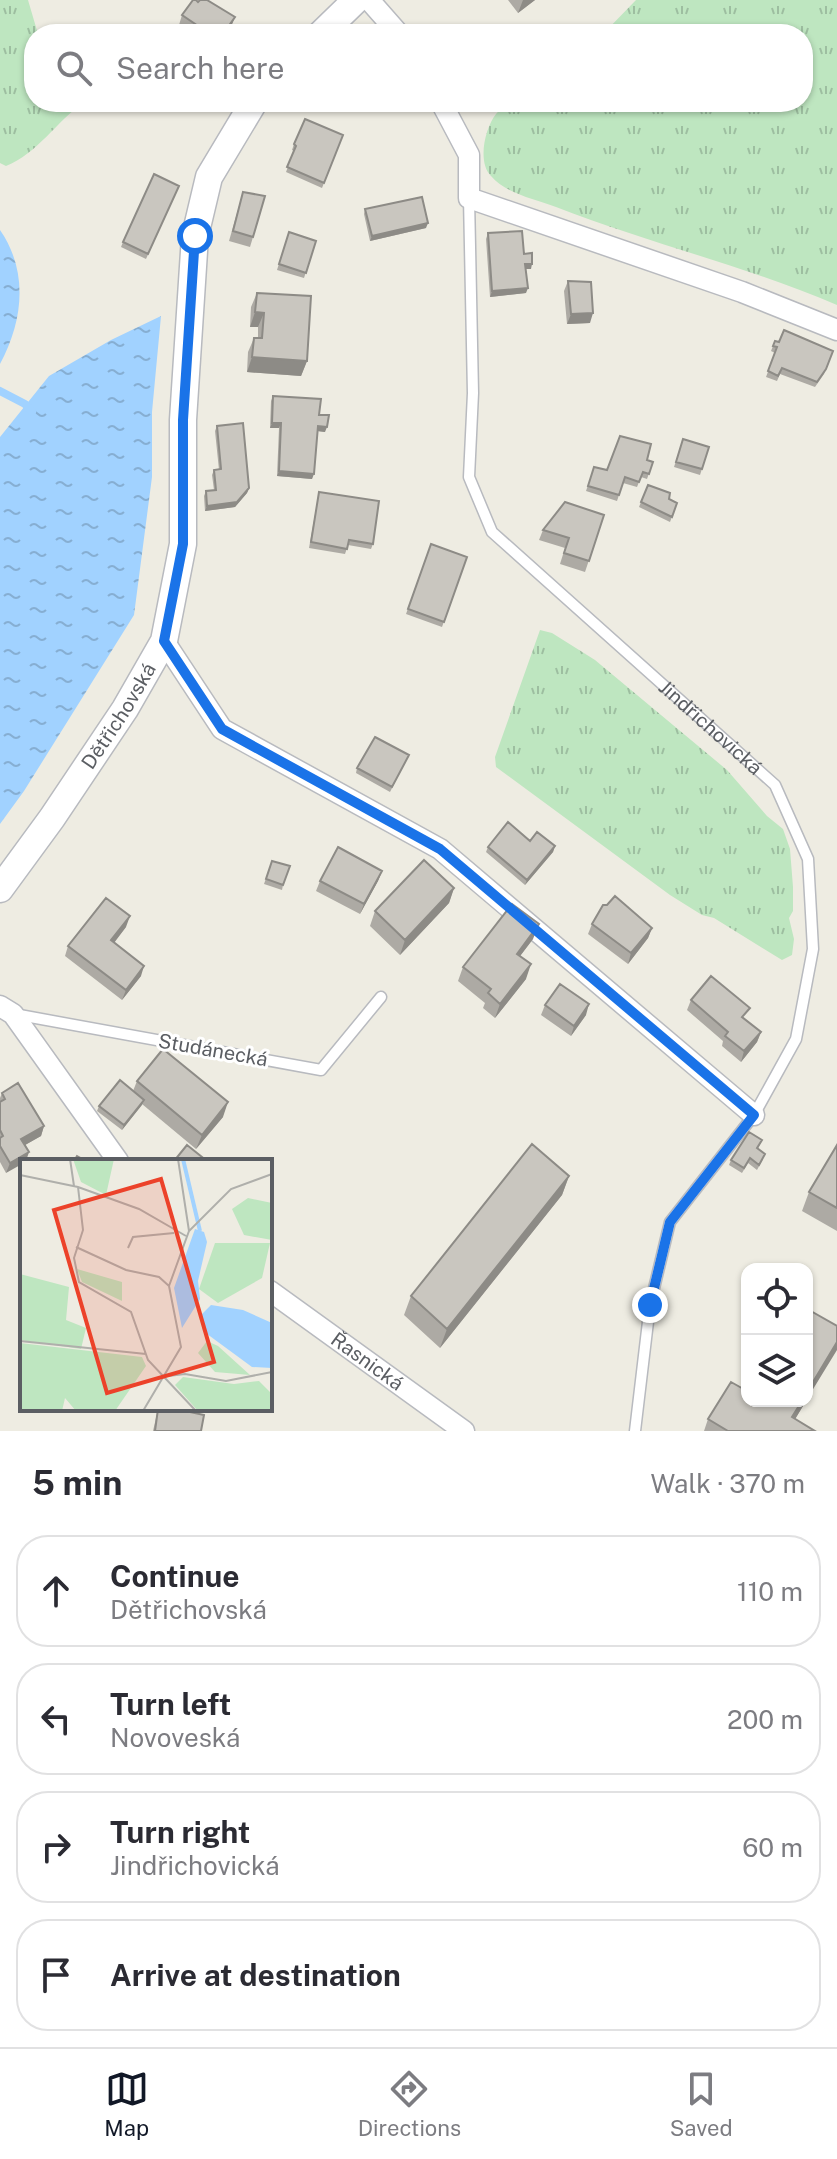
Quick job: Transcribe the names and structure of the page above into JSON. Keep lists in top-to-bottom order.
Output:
{
  "streets": {
    "street": ["Dětřichovská", "Jindřichovická", "Řasnická"],
    "lane": ["Studánecká"]
  },
  "page": {
    "search": "Search here",
    "heading": ["5 min", "Walk · 370 m"],
    "list": [
      ["Continue", "Dětřichovská", "110 m"],
      ["Turn left", "Novoveská", "200 m"],
      ["Turn right", "Jindřichovická", "60 m"],
      "Arrive at destination"
    ],
    "nav": ["Map", "Directions", "Saved"]
  }
}
